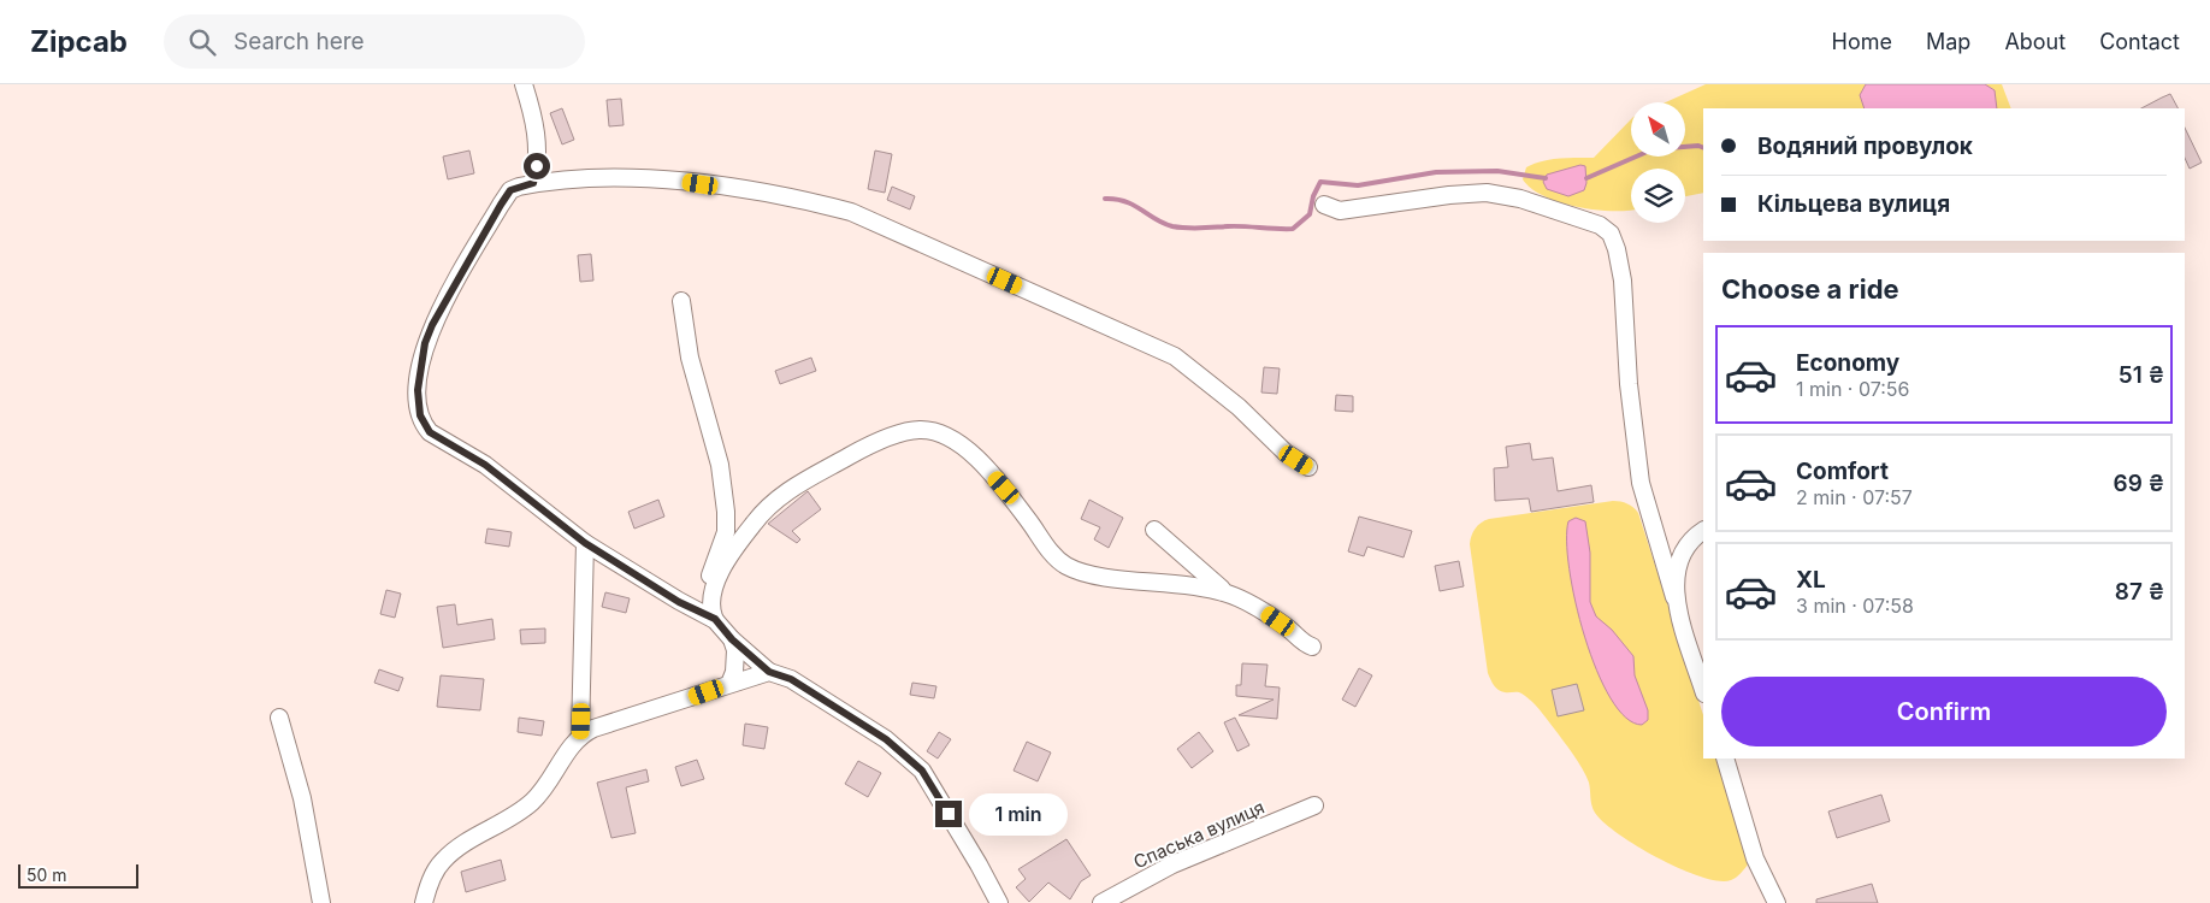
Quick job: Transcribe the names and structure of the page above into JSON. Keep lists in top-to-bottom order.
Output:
{
  "streets": {
    "street": ["Спаська вулиця"]
  },
  "scale_bar": "50 m",
  "north": "top left",
  "page": {
    "header": "Zipcab",
    "search": "Search here",
    "nav": [
      "Home",
      "Map",
      "About",
      "Contact"
    ],
    "banner": ["Водяний провулок", "Кільцева вулиця"],
    "heading": "Choose a ride",
    "list": [
      {
        "name": "Economy",
        "note": "1 min · 07:56",
        "value": "51 ₴"
      },
      {
        "name": "Comfort",
        "note": "2 min · 07:57",
        "value": "69 ₴"
      },
      {
        "name": "XL",
        "note": "3 min · 07:58",
        "value": "87 ₴"
      }
    ],
    "buttons": "Confirm",
    "bubble": "1 min",
    "scale": "50 m"
  }
}
